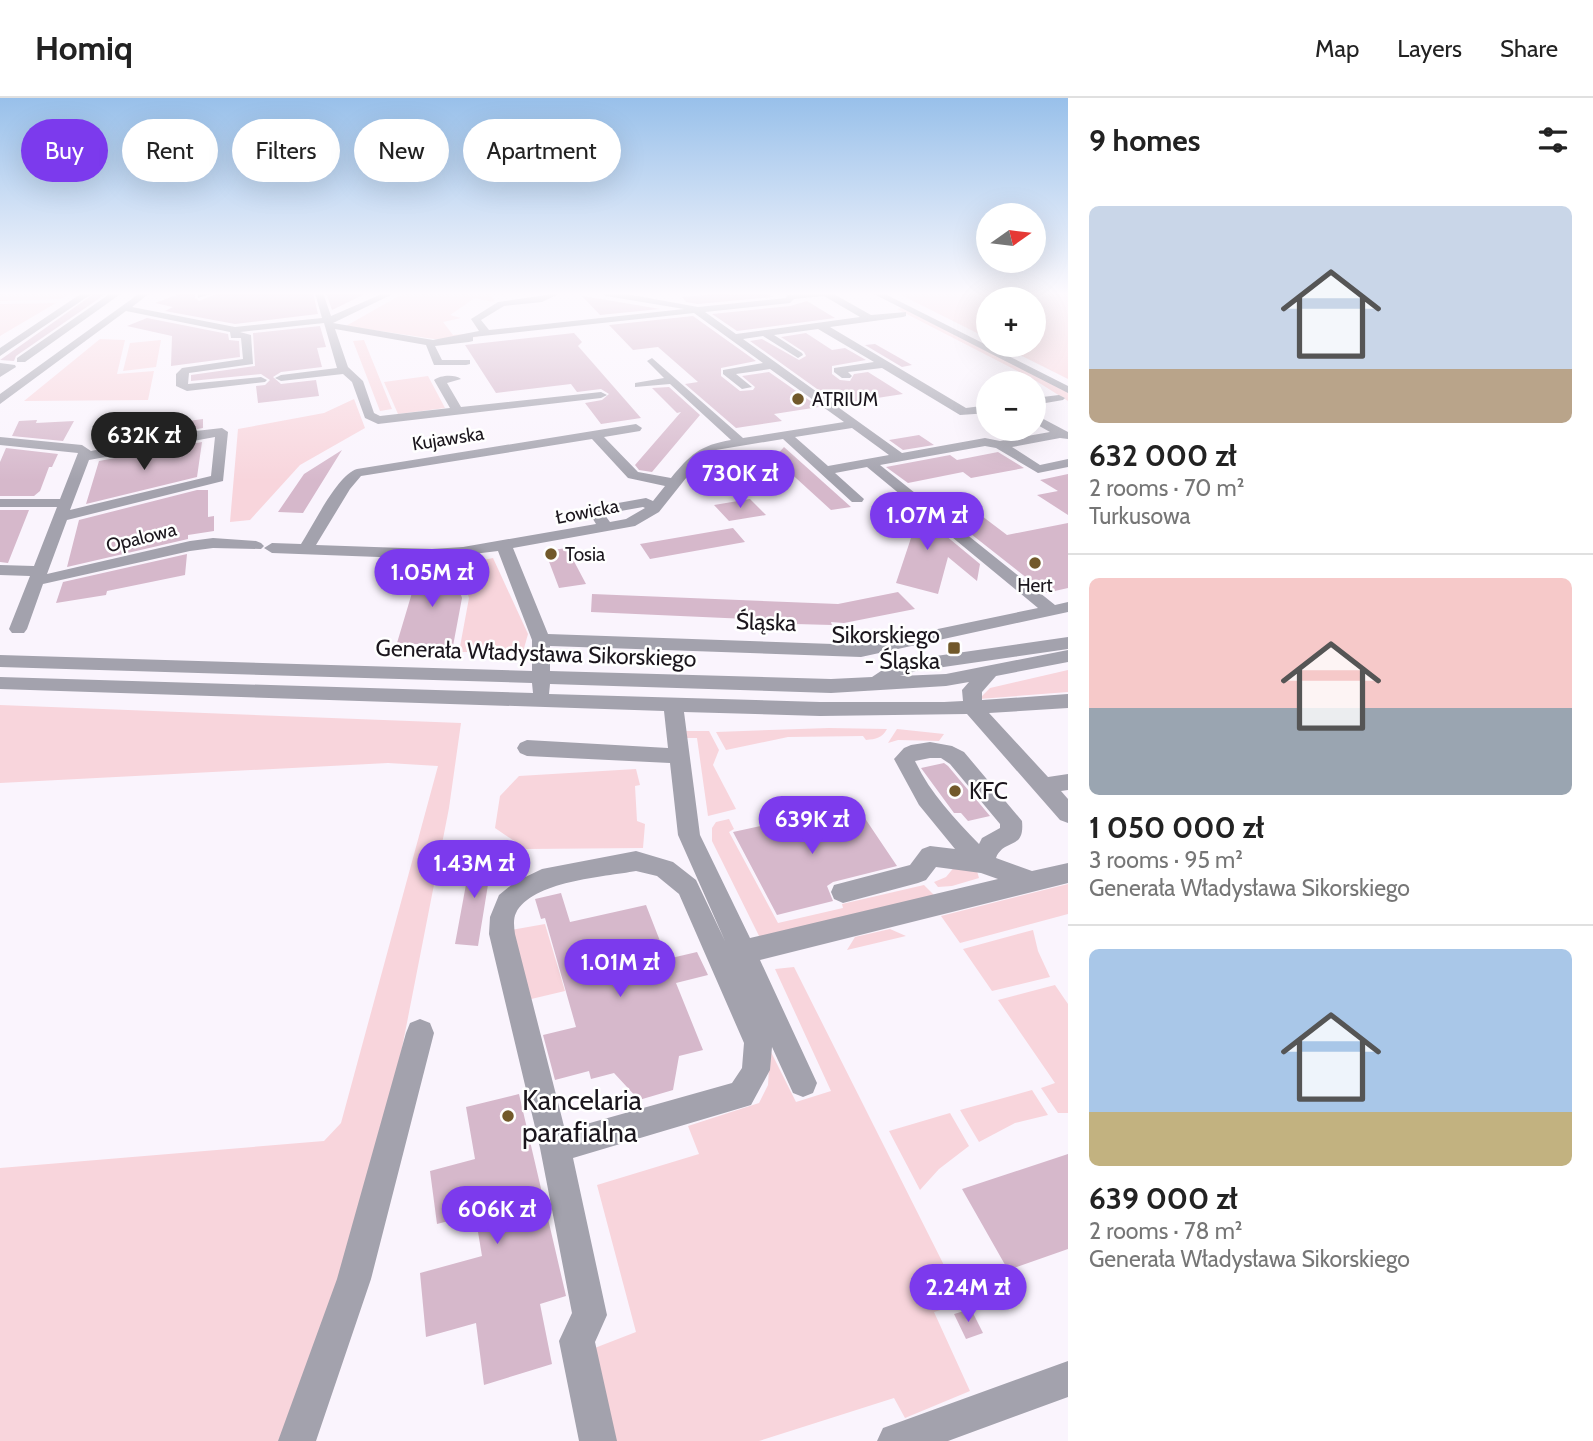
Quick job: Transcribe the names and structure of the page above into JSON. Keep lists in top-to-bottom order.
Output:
{
  "streets": {
    "street": [
      "Kujawska",
      "Łowicka",
      "Opalowa",
      "Śląska",
      "Generała Władysława Sikorskiego"
    ]
  },
  "crossings": [
    ["Kujawska", "Łowicka"],
    ["Kujawska", "Opalowa"],
    ["Łowicka", "Opalowa"]
  ],
  "places": {
    "other": [
      "ATRIUM",
      "Tosia",
      "Hert",
      "KFC",
      "Kancelaria parafialna"
    ],
    "transit": ["Sikorskiego - Śląska"]
  },
  "north": "right",
  "page": {
    "header": "Homiq",
    "nav": ["Map", "Layers", "Share"],
    "heading": "9 homes",
    "chip": [
      "Buy",
      "Rent",
      "Filters",
      "New",
      "Apartment"
    ],
    "list": [
      {
        "name": "632 000 zł",
        "note": "2 rooms · 70 m² · Turkusowa"
      },
      {
        "name": "1 050 000 zł",
        "note": "3 rooms · 95 m² · Generała Władysława Sikorskiego"
      },
      {
        "name": "639 000 zł",
        "note": "2 rooms · 78 m² · Generała Władysława Sikorskiego"
      }
    ],
    "map_buttons": ["+", "−"],
    "price": [
      "632K zł",
      "730K zł",
      "1.07M zł",
      "1.05M zł",
      "639K zł",
      "1.43M zł",
      "1.01M zł",
      "606K zł",
      "2.24M zł"
    ]
  }
}
